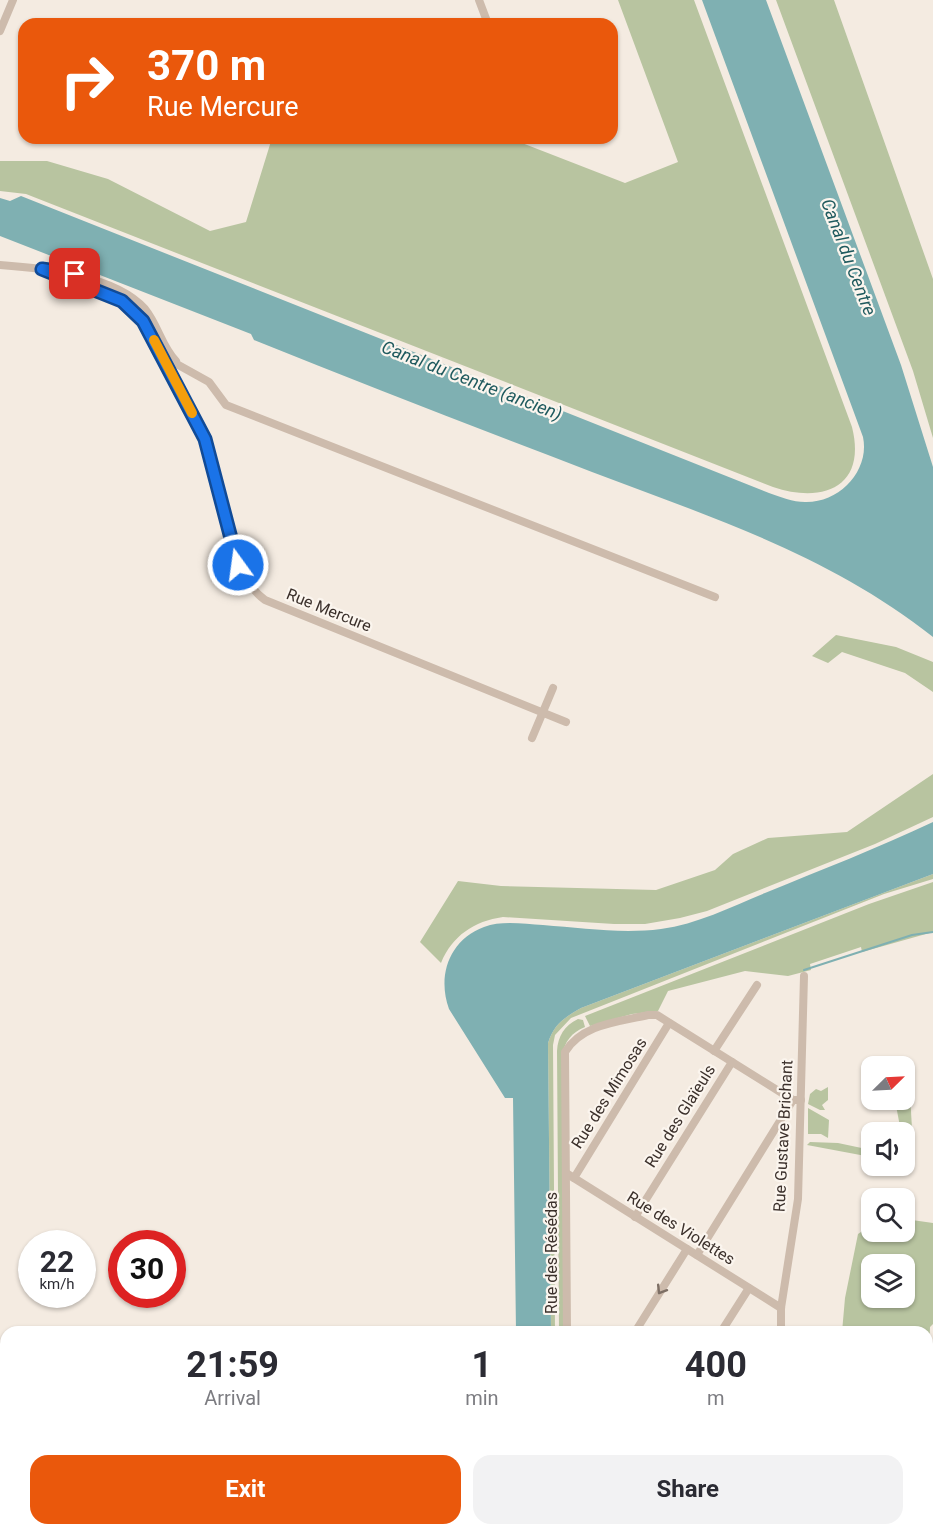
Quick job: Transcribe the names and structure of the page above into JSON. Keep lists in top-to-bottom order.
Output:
{
  "streets": {
    "street": [
      "Rue Mercure",
      "Rue des Mimosas",
      "Rue des Glaïeuls",
      "Rue Gustave Brichant",
      "Rue des Violettes",
      "Rue des Résédas"
    ]
  },
  "crossings": [
    ["Rue des Mimosas", "Rue des Violettes"],
    ["Rue des Mimosas", "Rue des Résédas"],
    ["Rue des Glaïeuls", "Rue des Violettes"],
    ["Rue des Glaïeuls", "Rue des Résédas"],
    ["Rue Gustave Brichant", "Rue des Violettes"],
    ["Rue Gustave Brichant", "Rue des Résédas"],
    ["Rue des Violettes", "Rue des Résédas"]
  ],
  "water": ["Canal du Centre", "Canal du Centre (ancien)"],
  "north": "top right",
  "page": {
    "turn": ["370 m", "Rue Mercure"],
    "speed": "22 km/h",
    "limit": "30",
    "eta": [
      "21:59",
      "Arrival",
      "1",
      "min",
      "400",
      "m"
    ],
    "buttons": ["Exit", "Share"]
  }
}
